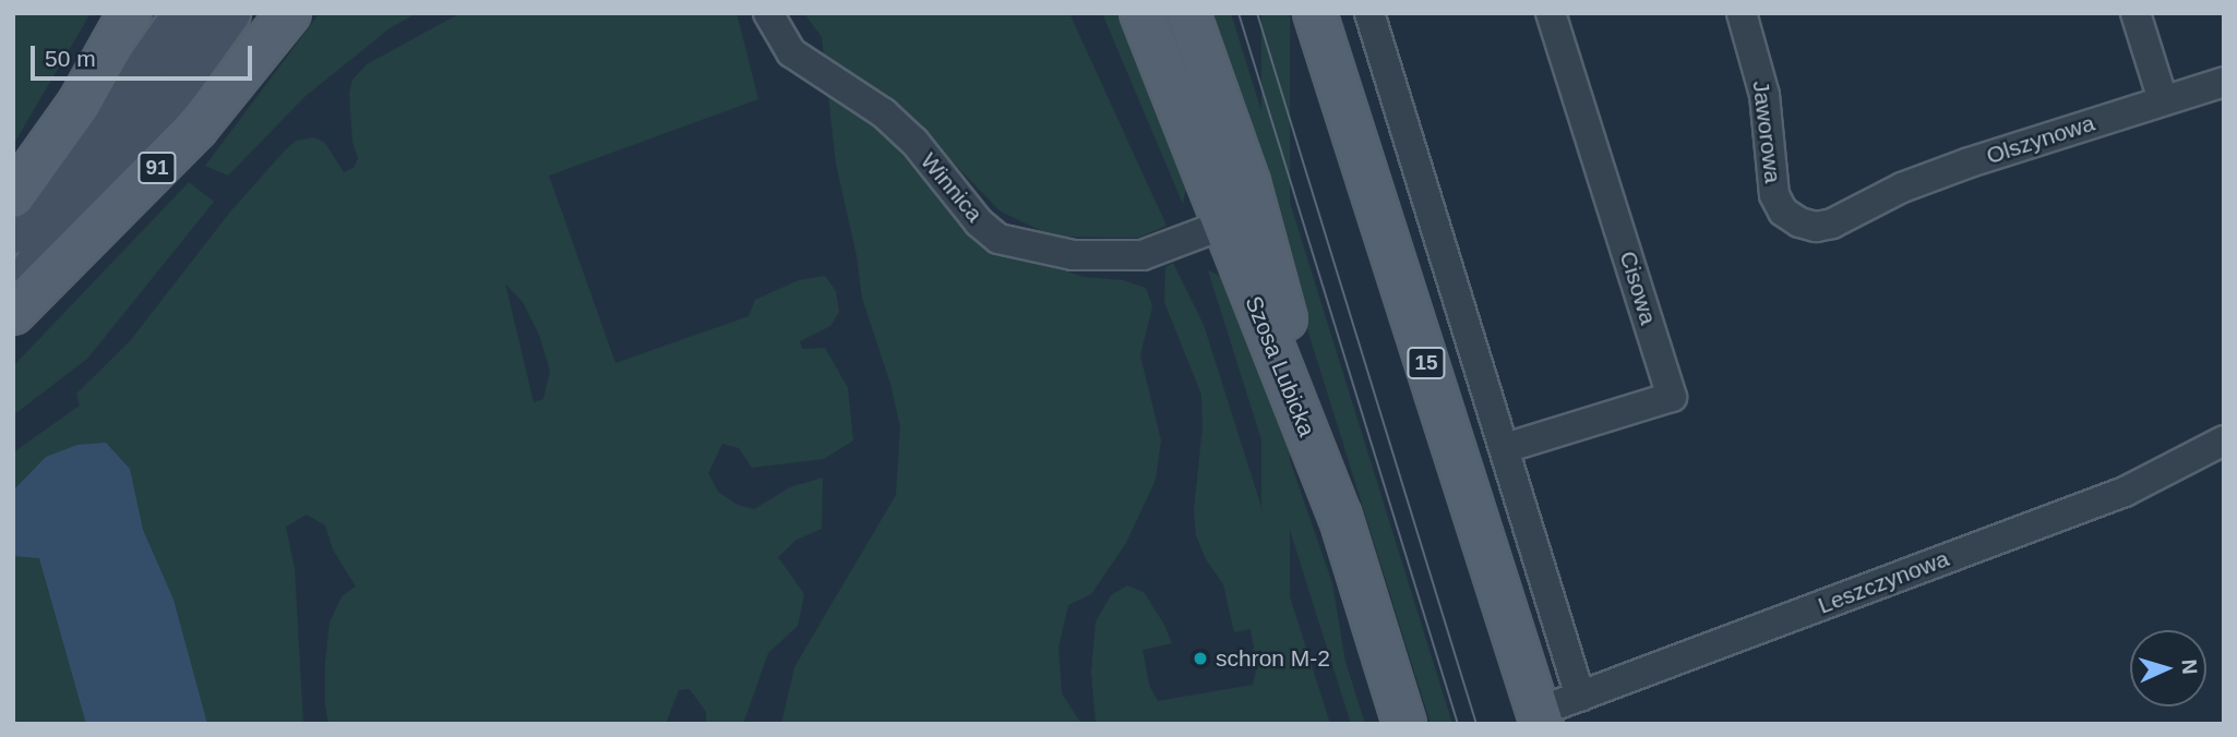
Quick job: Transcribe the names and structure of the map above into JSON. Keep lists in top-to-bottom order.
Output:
{
  "streets": {
    "main road": ["91", "15", "Szosa Lubicka"],
    "street": [
      "Jaworowa",
      "Olszynowa",
      "Winnica",
      "Cisowa",
      "Leszczynowa"
    ]
  },
  "crossings": [
    ["Jaworowa", "Olszynowa"],
    ["Winnica", "Szosa Lubicka"],
    ["15", "Leszczynowa"]
  ],
  "places": ["schron M-2"],
  "scale_bar": "50 m",
  "north": "right"
}
